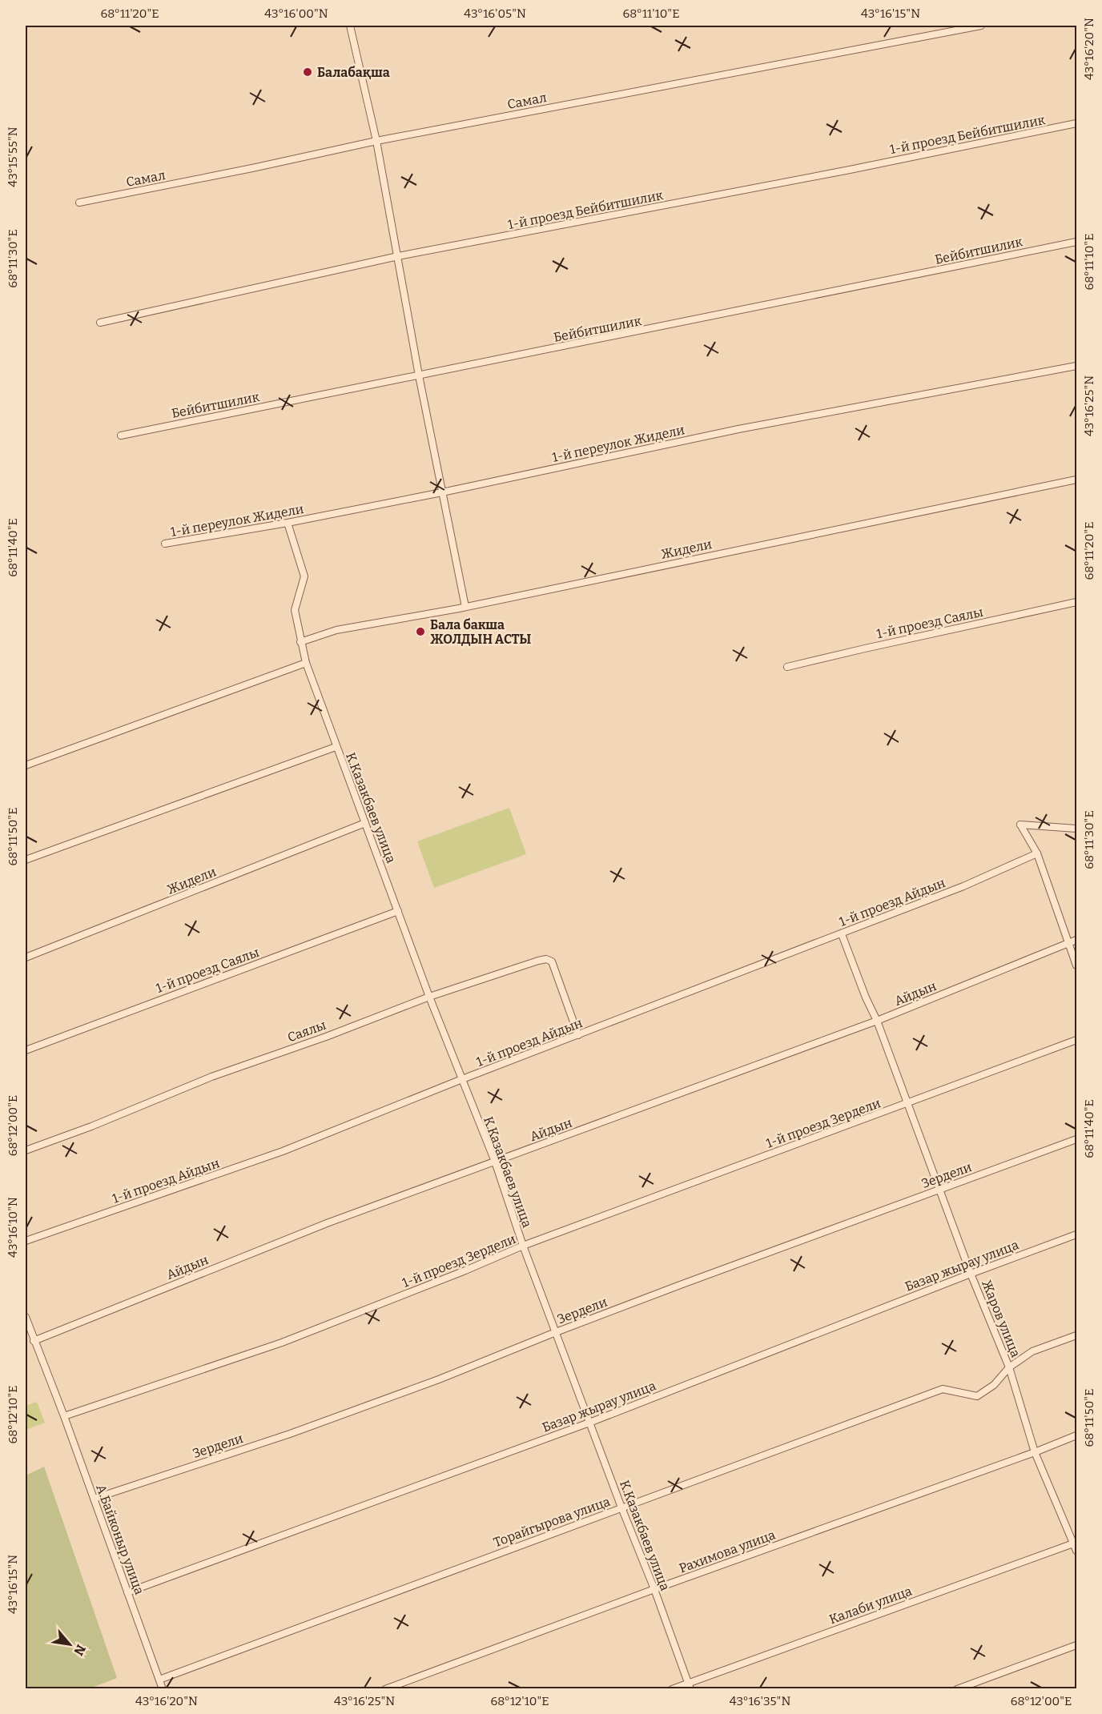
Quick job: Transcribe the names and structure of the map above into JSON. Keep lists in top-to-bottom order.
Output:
{
  "streets": {
    "street": [
      "Самал",
      "1-й проезд Бейбитшилик",
      "Бейбитшилик",
      "1-й переулок Жидели",
      "Жидели",
      "1-й проезд Саялы",
      "К.Казакбаев улица",
      "1-й проезд Айдын",
      "Айдын",
      "Саялы",
      "1-й проезд Зердели",
      "Зердели",
      "Базар жырау улица",
      "Жаров улица",
      "Торайгырова улица",
      "А.Байконыр улица",
      "Рахимова улица",
      "Калаби улица"
    ]
  },
  "crossings": [
    ["1-й переулок Жидели", "К.Казакбаев улица"],
    ["Жидели", "К.Казакбаев улица"],
    ["1-й проезд Саялы", "К.Казакбаев улица"],
    ["К.Казакбаев улица", "1-й проезд Айдын"],
    ["К.Казакбаев улица", "Айдын"],
    ["К.Казакбаев улица", "Саялы"],
    ["К.Казакбаев улица", "1-й проезд Зердели"],
    ["К.Казакбаев улица", "Зердели"],
    ["К.Казакбаев улица", "Базар жырау улица"],
    ["К.Казакбаев улица", "Торайгырова улица"],
    ["К.Казакбаев улица", "Рахимова улица"],
    ["К.Казакбаев улица", "Калаби улица"],
    ["1-й проезд Айдын", "Саялы"],
    ["1-й проезд Айдын", "Жаров улица"],
    ["Айдын", "Жаров улица"],
    ["Айдын", "А.Байконыр улица"],
    ["1-й проезд Зердели", "Жаров улица"],
    ["1-й проезд Зердели", "А.Байконыр улица"],
    ["Зердели", "Жаров улица"],
    ["Зердели", "А.Байконыр улица"],
    ["Базар жырау улица", "Жаров улица"],
    ["Базар жырау улица", "А.Байконыр улица"],
    ["Жаров улица", "Торайгырова улица"],
    ["Жаров улица", "Рахимова улица"],
    ["Жаров улица", "Калаби улица"],
    ["Торайгырова улица", "А.Байконыр улица"]
  ],
  "places": ["Балабақша", "Бала бакша ЖОЛДЫН АСТЫ"],
  "north": "bottom right",
  "coordinates": [
    "68°11'20\"E",
    "43°16'00\"N",
    "43°16'05\"N",
    "68°11'10\"E",
    "43°16'15\"N",
    "43°16'20\"N",
    "43°15'55\"N",
    "68°11'30\"E",
    "43°16'25\"N",
    "68°11'40\"E",
    "68°11'50\"E",
    "68°12'00\"E",
    "43°16'10\"N",
    "68°12'10\"E",
    "43°16'35\"N"
  ]
}
